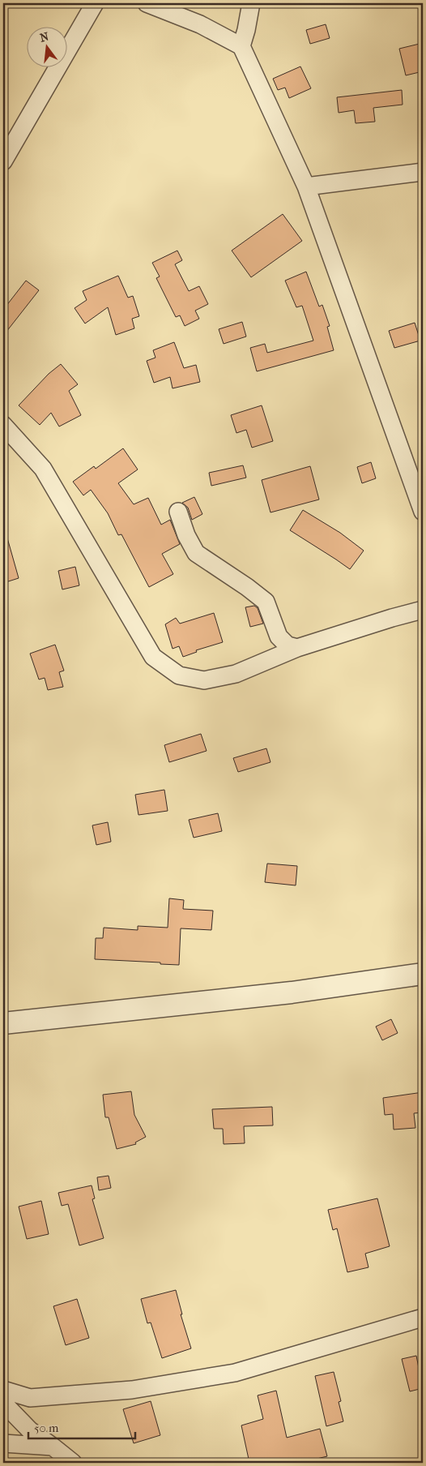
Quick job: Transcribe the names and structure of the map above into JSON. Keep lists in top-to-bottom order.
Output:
{
  "scale_bar": "50 m",
  "north": "top"
}
